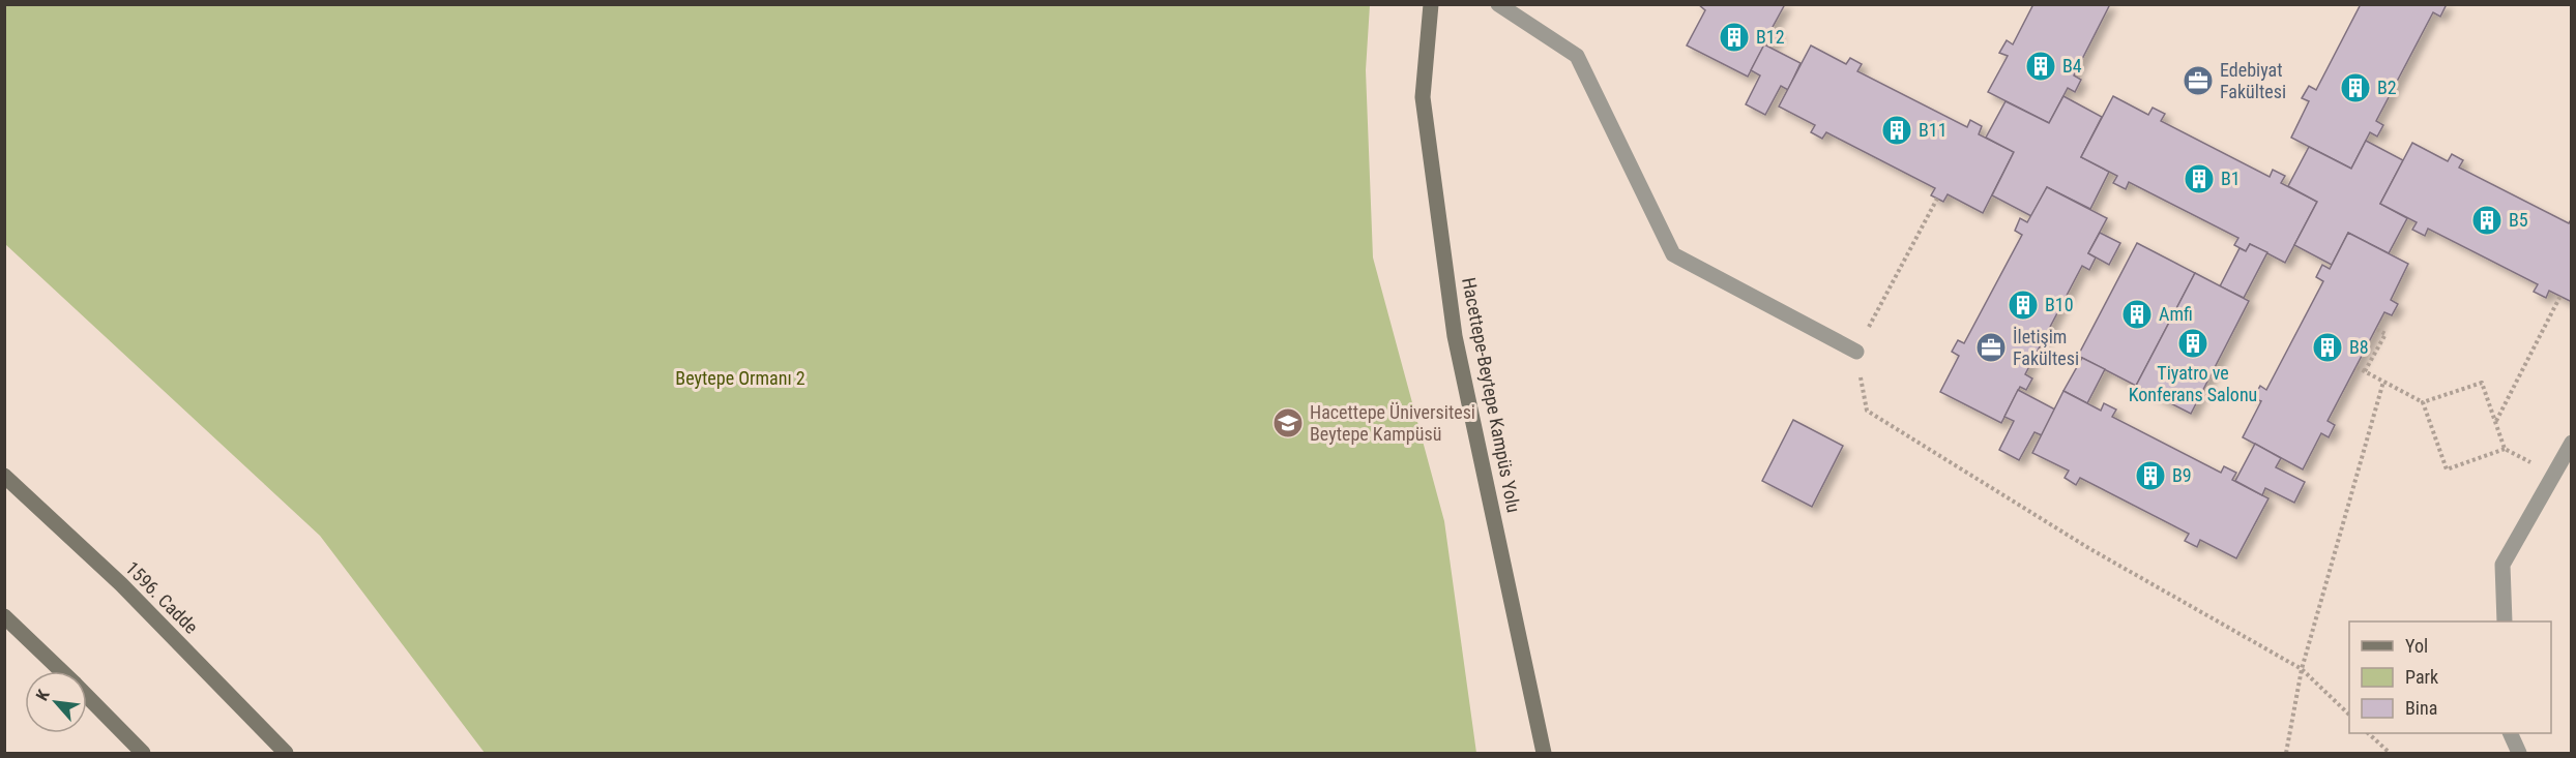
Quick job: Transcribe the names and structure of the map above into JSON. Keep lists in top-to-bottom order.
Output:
{
  "streets": {
    "street": ["Hacettepe-Beytepe Kampüs Yolu", "1596. Cadde"]
  },
  "parks": ["Beytepe Ormanı 2"],
  "places": {
    "building": [
      "B12",
      "B4",
      "B2",
      "B11",
      "B1",
      "B5",
      "B10",
      "Amfi",
      "Tiyatro ve Konferans Salonu",
      "B8",
      "B9"
    ],
    "office": ["Edebiyat Fakültesi", "İletişim Fakültesi"],
    "school or university": ["Hacettepe Üniversitesi Beytepe Kampüsü"]
  },
  "legend": ["Yol", "Park", "Bina"],
  "north": "top left"
}
